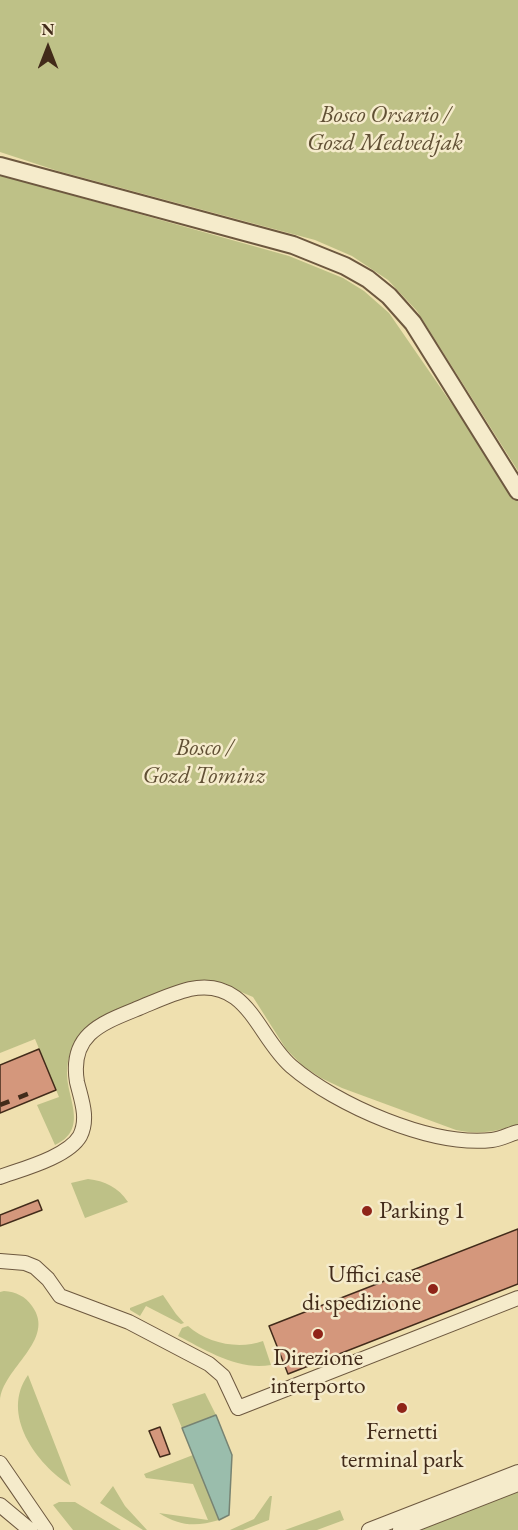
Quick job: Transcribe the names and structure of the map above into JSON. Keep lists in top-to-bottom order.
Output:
{
  "parks": ["Bosco Orsario / Gozd Medvedjak", "Bosco / Gozd Tominz"],
  "places": [
    "Parking 1",
    "Uffici case di spedizione",
    "Direzione interporto",
    "Fernetti terminal park"
  ],
  "north": "top"
}
